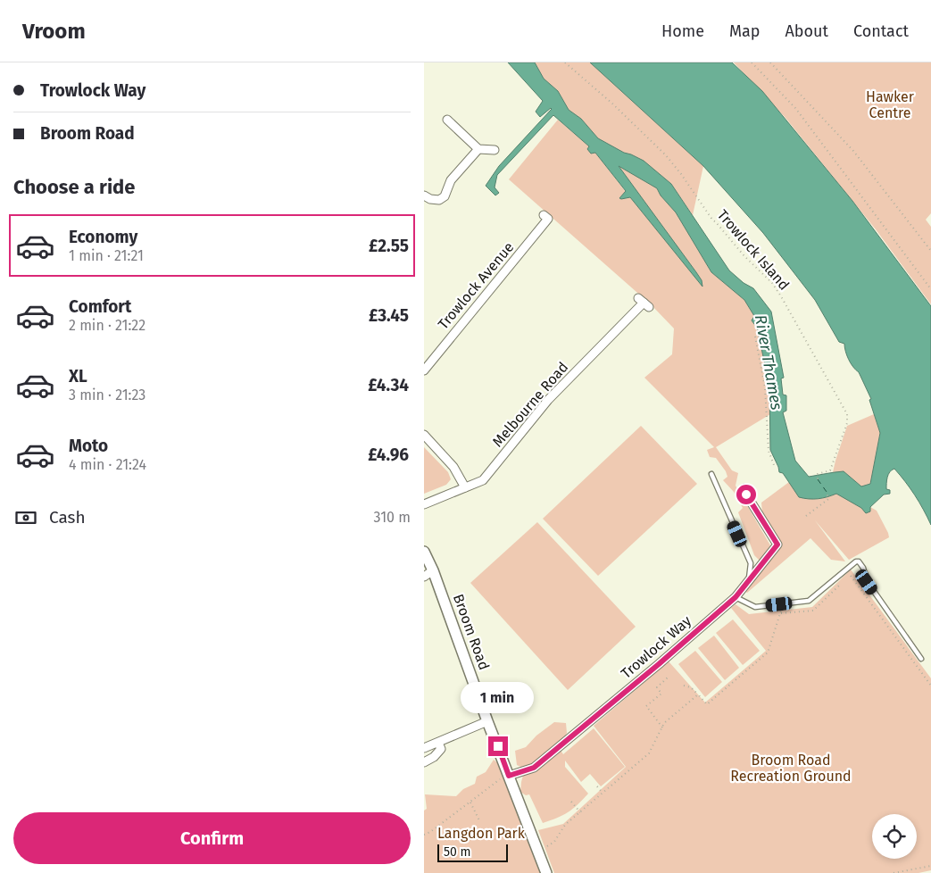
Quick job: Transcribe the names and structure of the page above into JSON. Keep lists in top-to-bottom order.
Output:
{
  "streets": {
    "street": [
      "Trowlock Avenue",
      "Melbourne Road",
      "Broom Road",
      "Trowlock Way"
    ],
    "path": ["Trowlock Island"]
  },
  "crossings": [
    ["Broom Road", "Trowlock Way"]
  ],
  "water": ["River Thames"],
  "parks": ["Hawker Centre", "Broom Road Recreation Ground", "Langdon Park"],
  "scale_bar": "50 m",
  "page": {
    "header": "Vroom",
    "nav": [
      "Home",
      "Map",
      "About",
      "Contact"
    ],
    "banner": ["Trowlock Way", "Broom Road"],
    "heading": "Choose a ride",
    "list": [
      {
        "name": "Economy",
        "note": "1 min · 21:21",
        "value": "£2.55"
      },
      {
        "name": "Comfort",
        "note": "2 min · 21:22",
        "value": "£3.45"
      },
      {
        "name": "XL",
        "note": "3 min · 21:23",
        "value": "£4.34"
      },
      {
        "name": "Moto",
        "note": "4 min · 21:24",
        "value": "£4.96"
      }
    ],
    "pay": ["Cash", "310 m"],
    "bubble": "1 min",
    "buttons": "Confirm",
    "scale": "50 m"
  }
}
